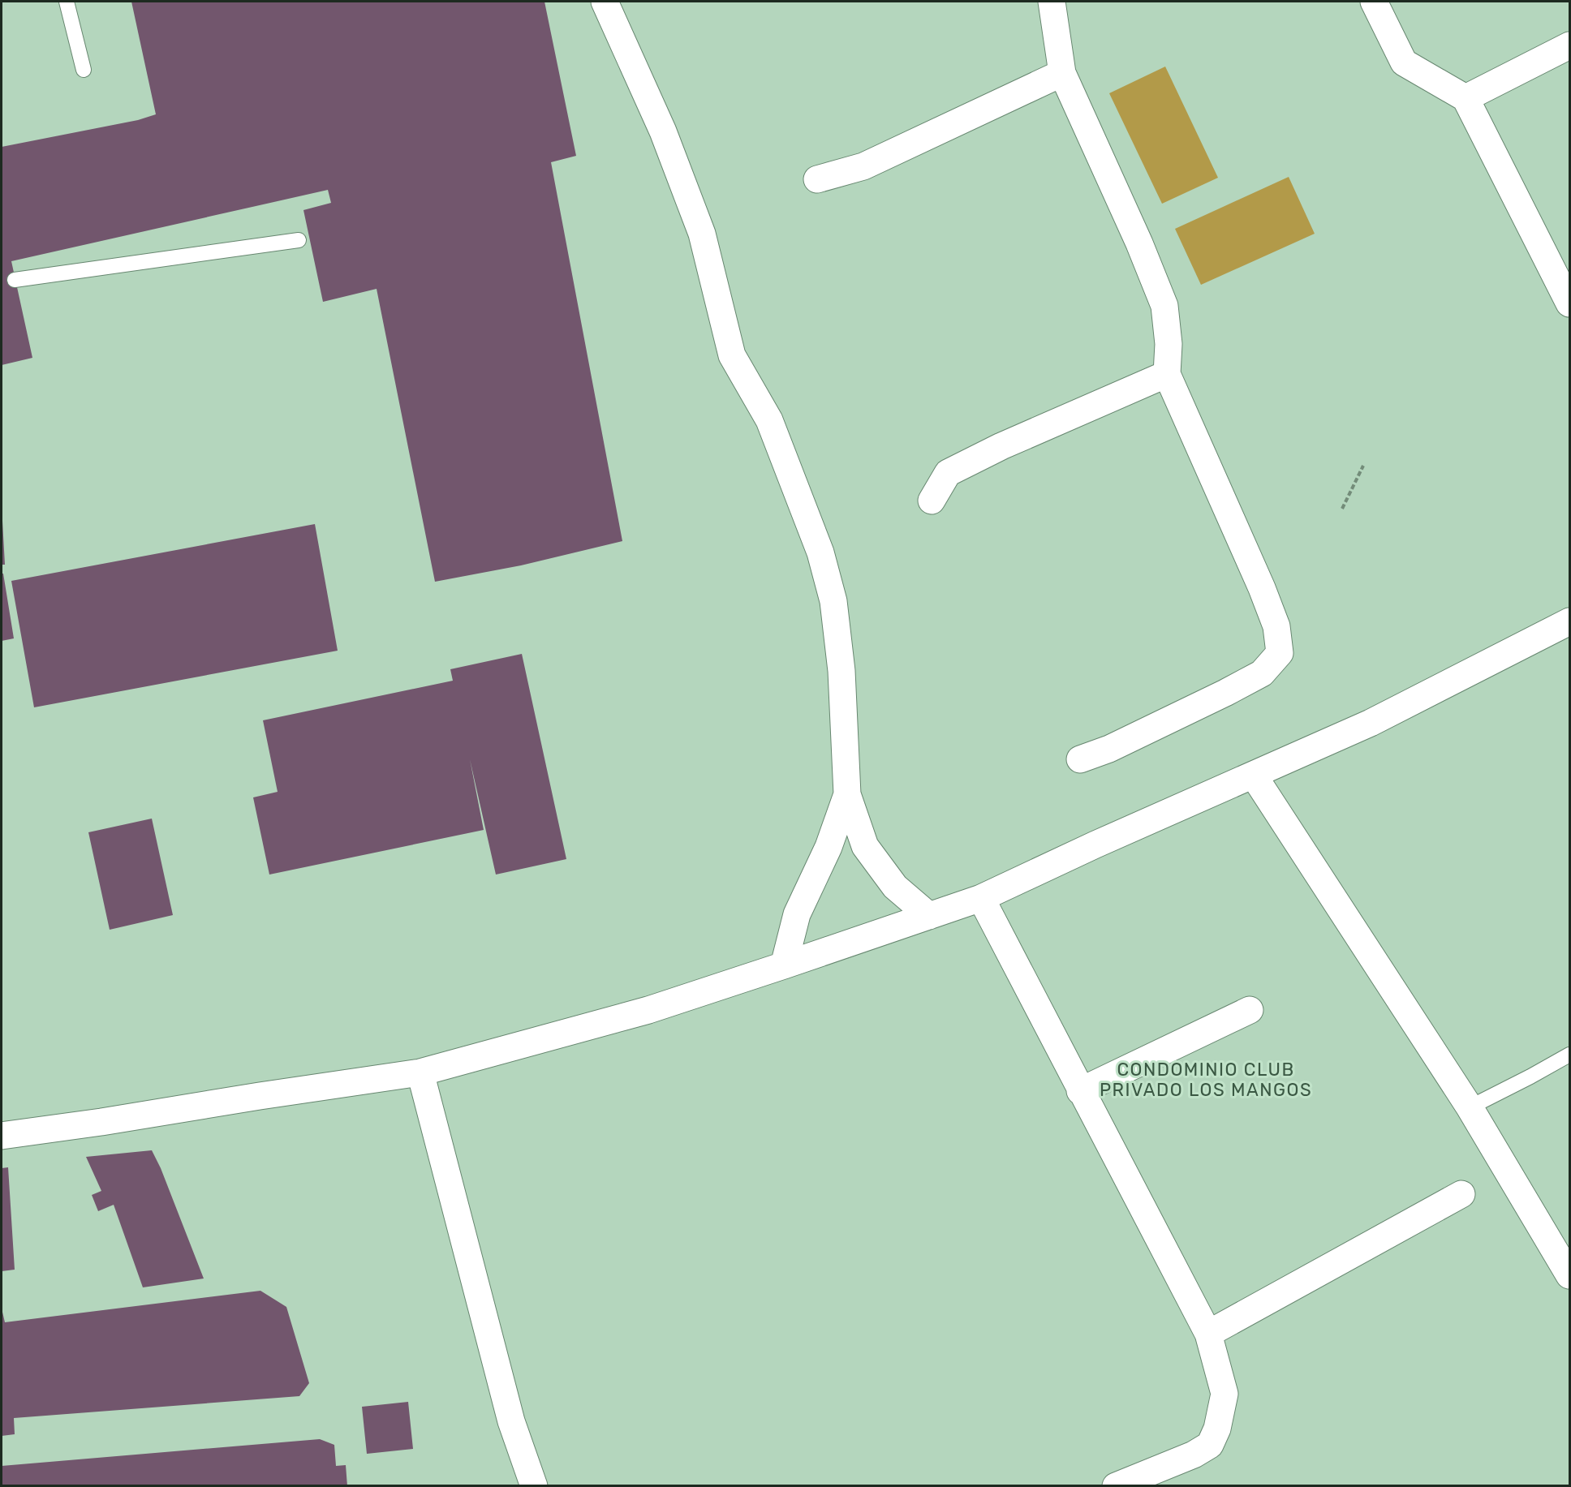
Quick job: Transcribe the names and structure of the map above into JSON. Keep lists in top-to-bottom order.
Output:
{
  "districts": ["CONDOMINIO CLUB PRIVADO LOS MANGOS"]
}
